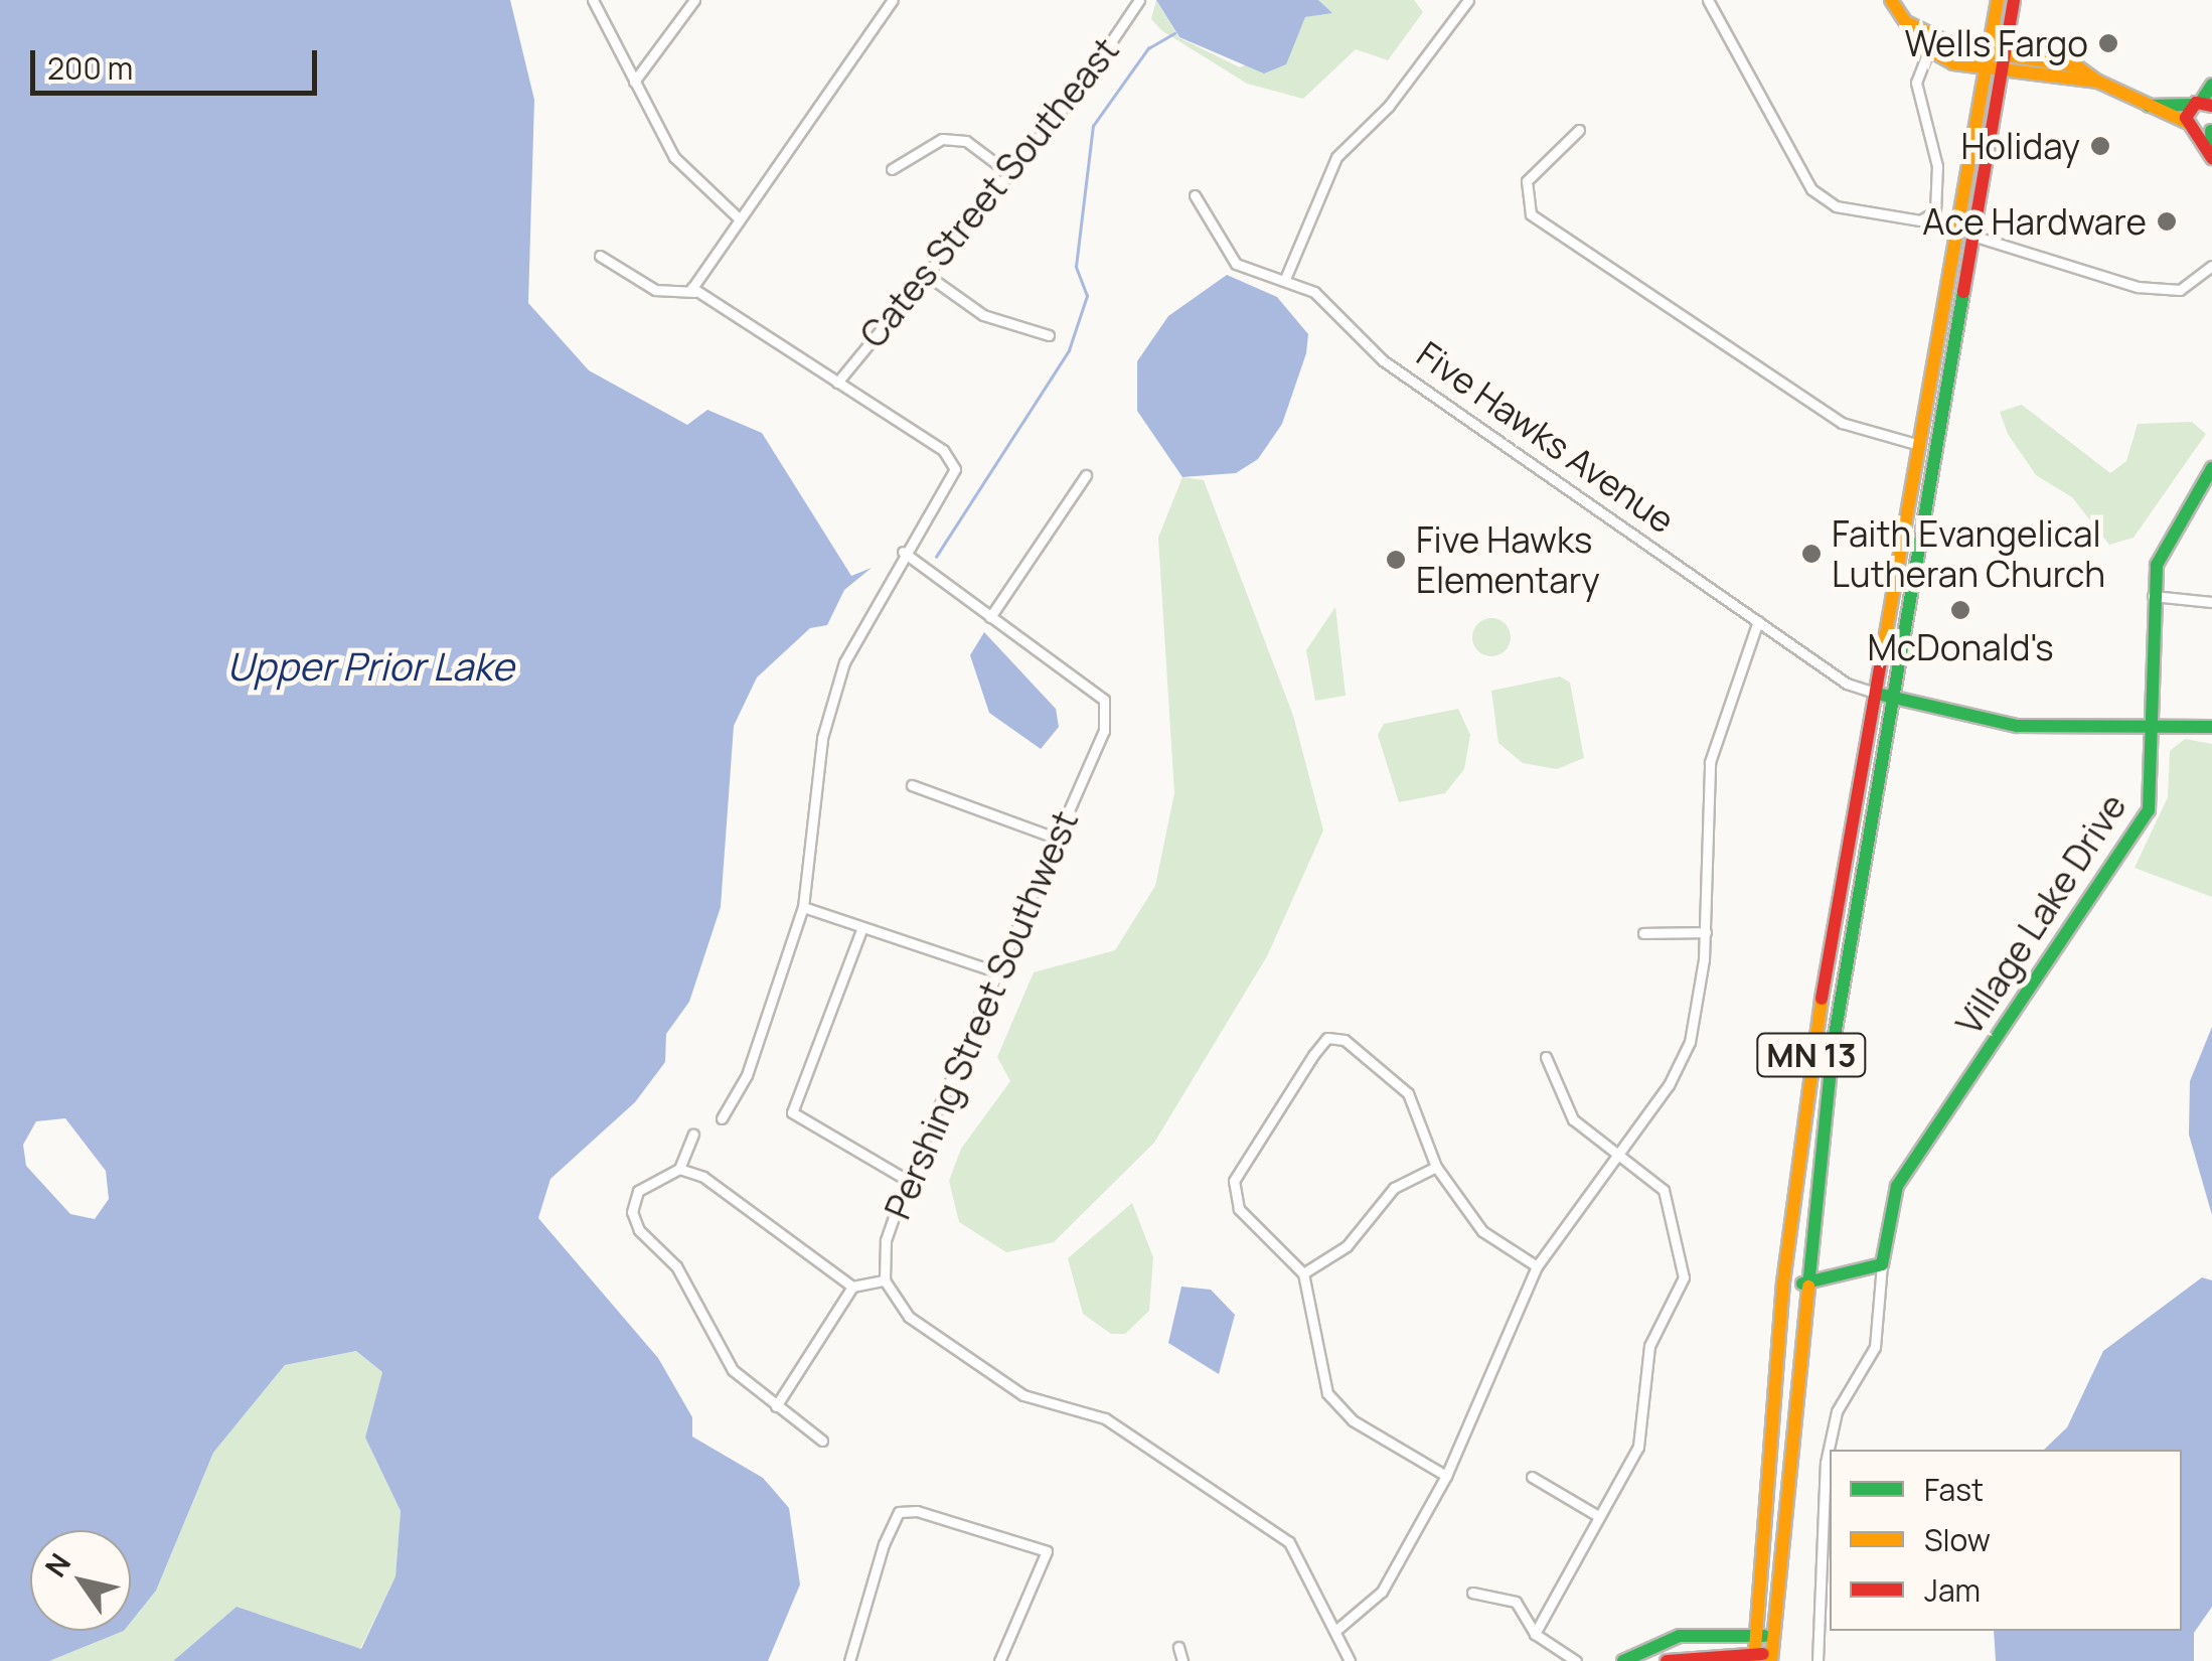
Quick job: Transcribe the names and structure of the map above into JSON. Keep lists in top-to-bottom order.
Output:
{
  "streets": {
    "main road": ["Five Hawks Avenue", "Village Lake Drive", "MN 13"],
    "street": ["Cates Street Southeast", "Pershing Street Southwest"]
  },
  "crossings": [
    ["Five Hawks Avenue", "Village Lake Drive"],
    ["Five Hawks Avenue", "MN 13"]
  ],
  "water": ["Upper Prior Lake"],
  "places": [
    "Wells Fargo",
    "Holiday",
    "Ace Hardware",
    "Faith Evangelical Lutheran Church",
    "Five Hawks Elementary",
    "McDonald's"
  ],
  "legend": ["Fast", "Slow", "Jam"],
  "scale_bar": "200 m",
  "north": "top left"
}
